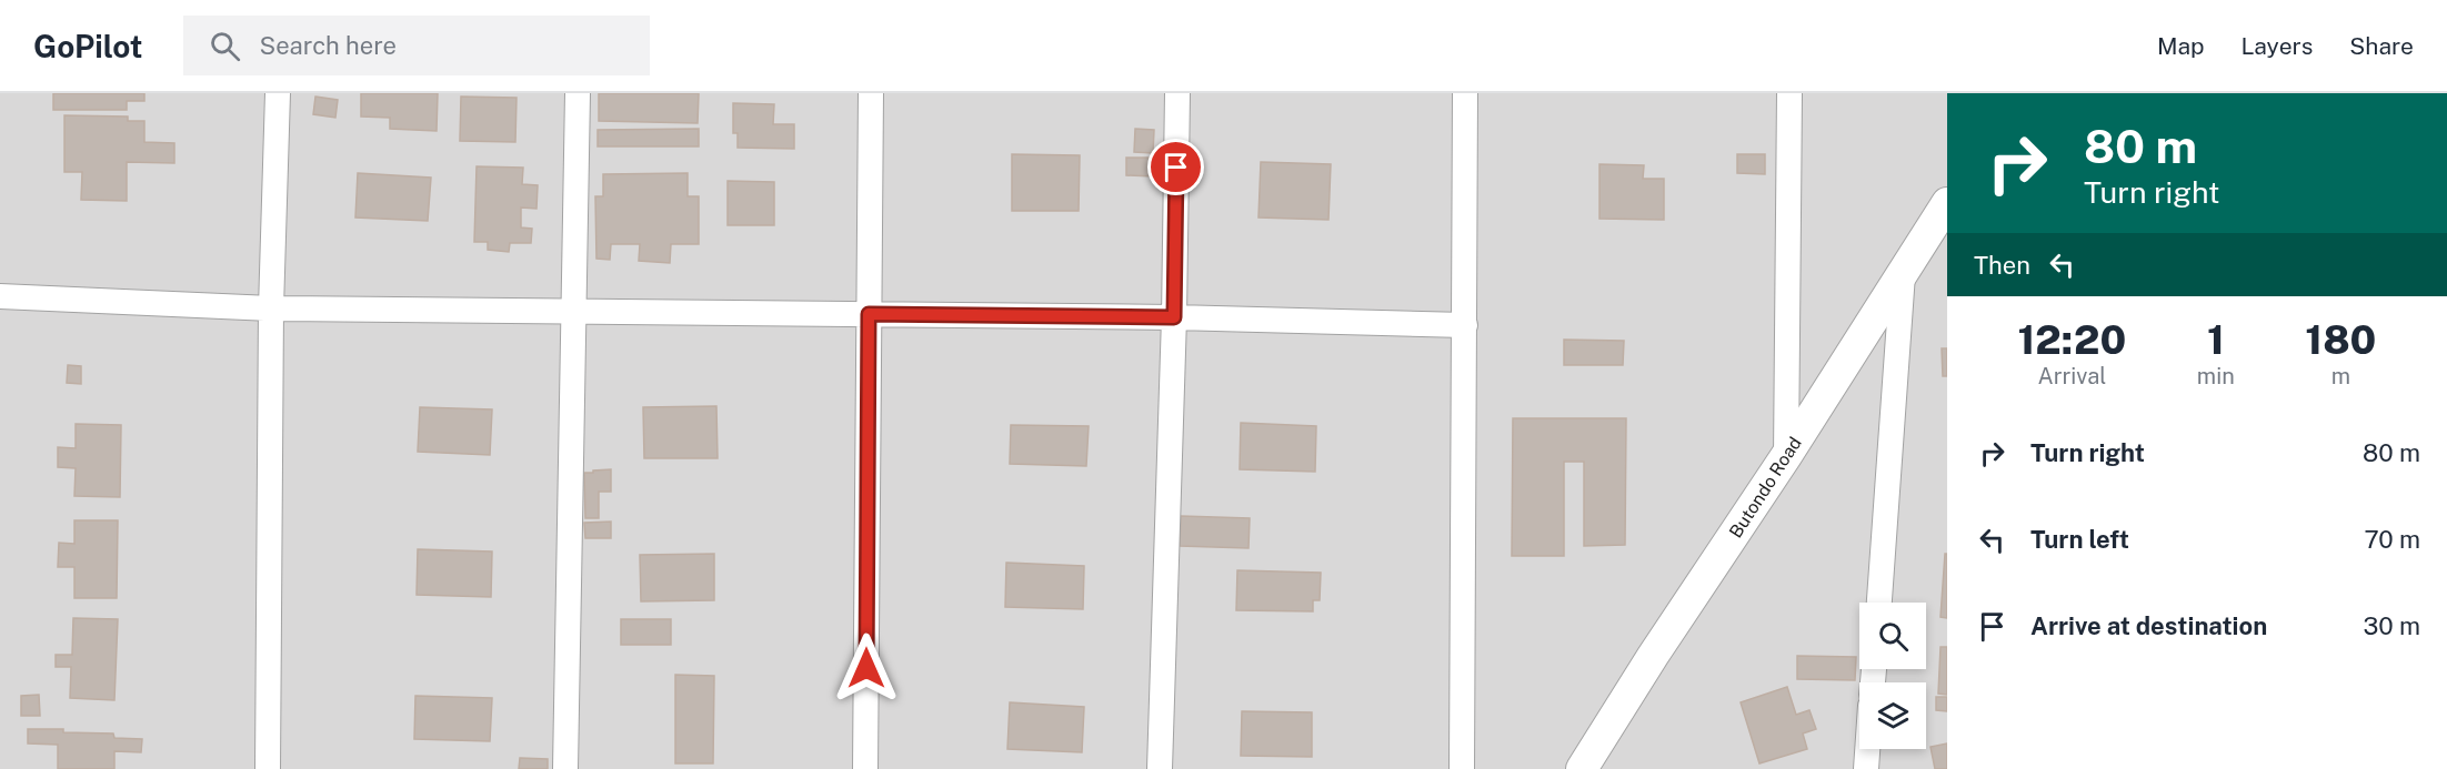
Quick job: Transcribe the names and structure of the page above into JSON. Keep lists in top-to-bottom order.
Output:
{
  "streets": {
    "street": ["Butondo Road"]
  },
  "page": {
    "header": "GoPilot",
    "search": "Search here",
    "nav": ["Map", "Layers", "Share"],
    "turn": ["80 m", "Turn right"],
    "then": "Then",
    "eta": [
      "12:20",
      "Arrival",
      "1",
      "min",
      "180",
      "m"
    ],
    "list": [
      {
        "name": "Turn right",
        "value": "80 m"
      },
      {
        "name": "Turn left",
        "value": "70 m"
      },
      {
        "name": "Arrive at destination",
        "value": "30 m"
      }
    ]
  }
}
